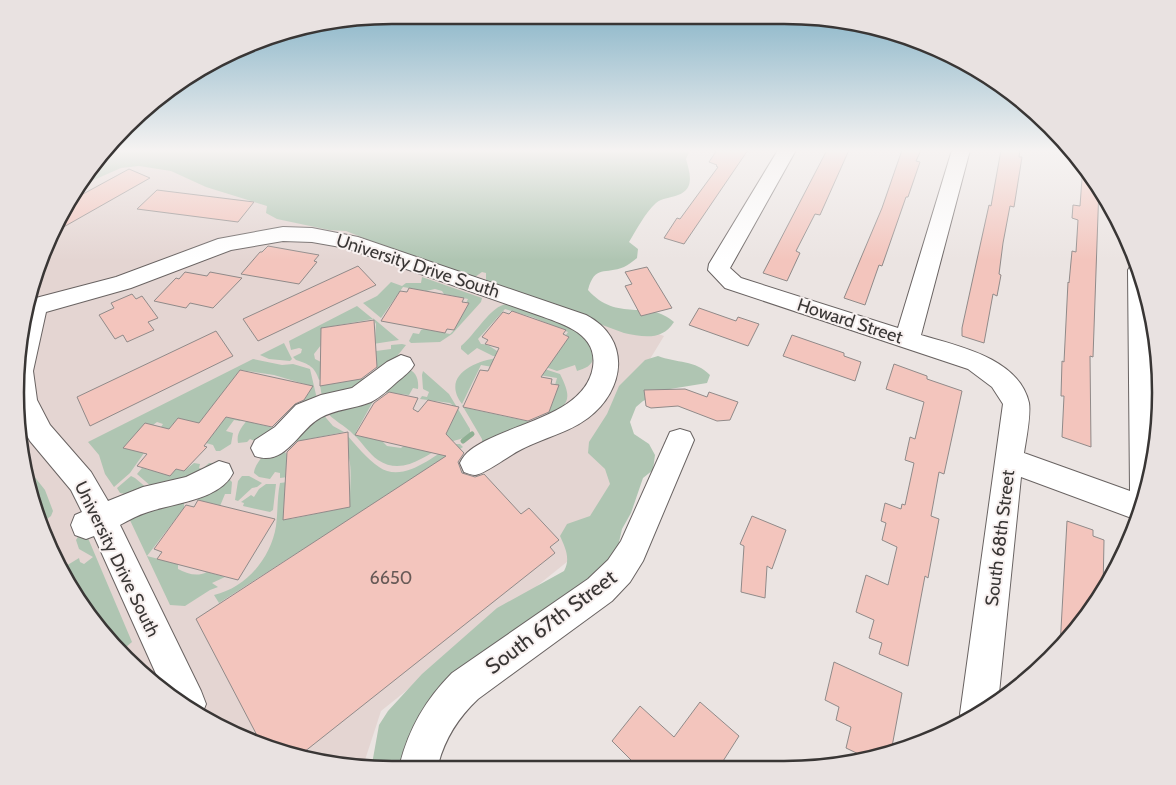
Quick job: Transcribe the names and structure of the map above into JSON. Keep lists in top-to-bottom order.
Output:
{
  "streets": {
    "street": [
      "University Drive South",
      "Howard Street",
      "South 68th Street",
      "South 67th Street"
    ]
  },
  "crossings": [
    ["Howard Street", "South 68th Street"]
  ],
  "house_numbers": ["6650"]
}
